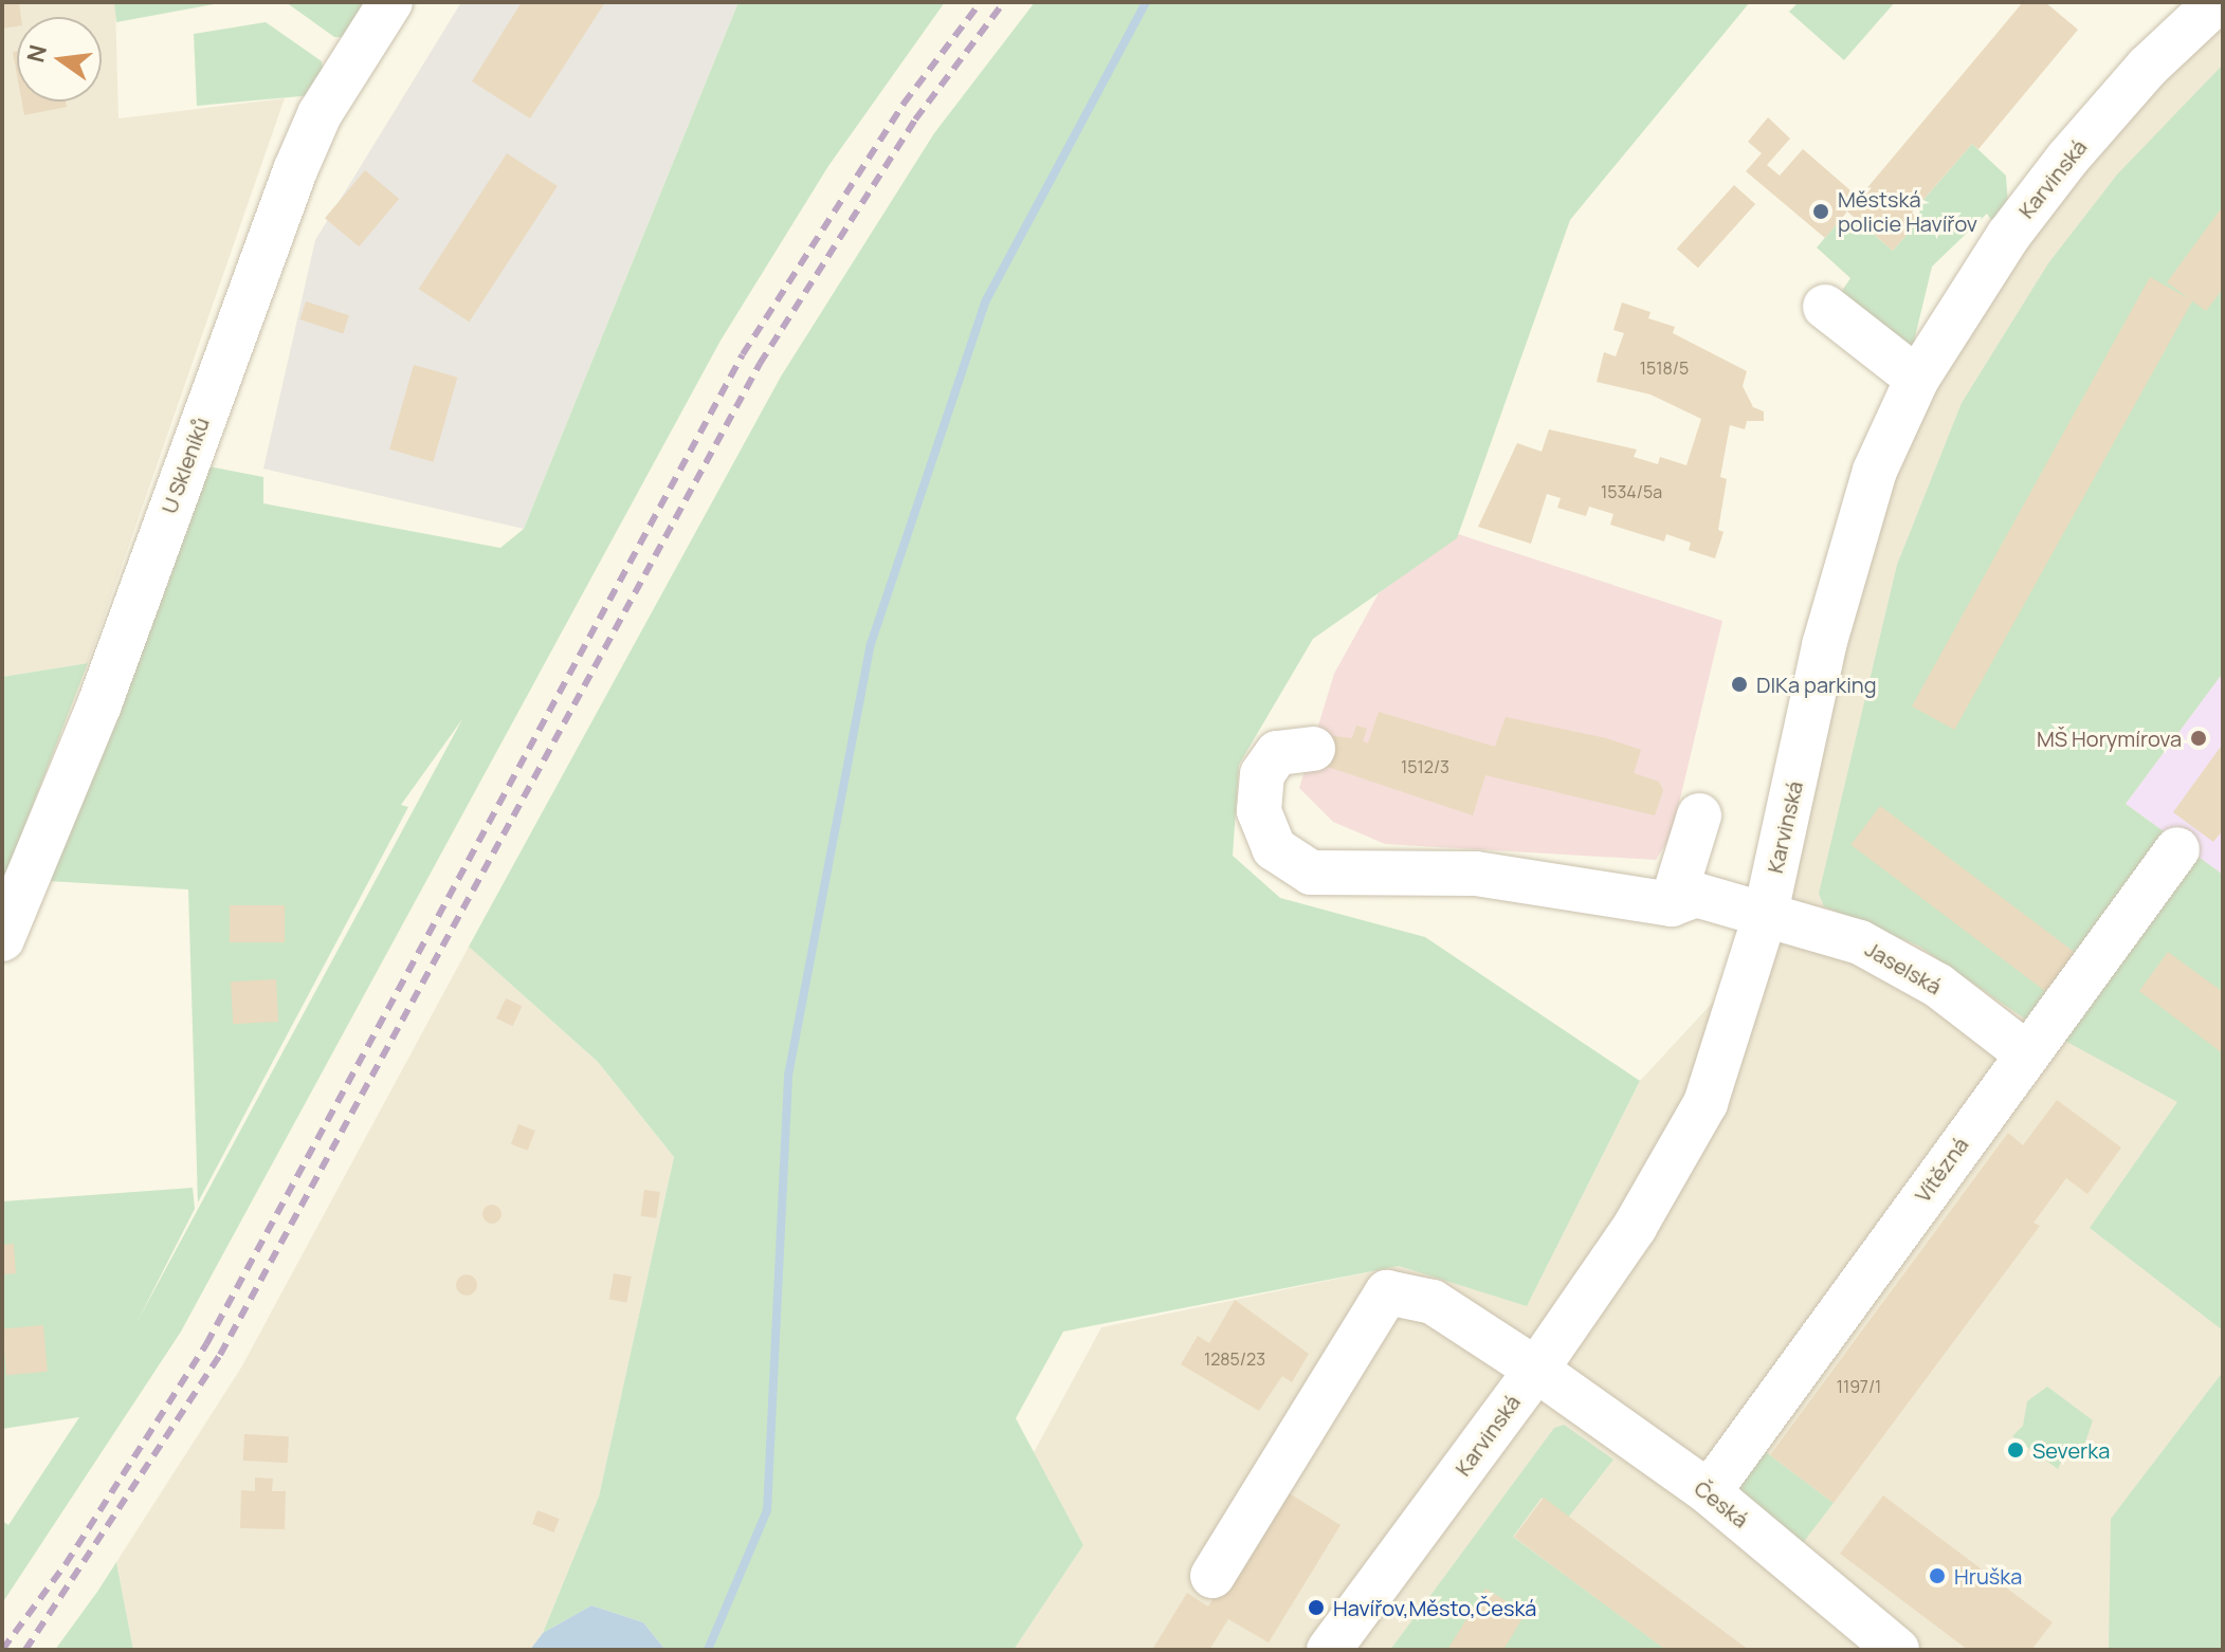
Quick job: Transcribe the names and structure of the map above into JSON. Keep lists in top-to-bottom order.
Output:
{
  "streets": {
    "street": [
      "Karvinská",
      "U Skleníků",
      "Jaselská",
      "Vítězná",
      "Česká"
    ]
  },
  "crossings": [
    ["Karvinská", "Jaselská"],
    ["Karvinská", "Česká"],
    ["Jaselská", "Vítězná"],
    ["Vítězná", "Česká"]
  ],
  "places": [
    "Městská policie Havířov",
    "DIKa parking",
    "MŠ Horymírova",
    "Severka",
    "Hruška",
    "Havířov,Město,Česká"
  ],
  "house_numbers": [
    "1518/5",
    "1534/5a",
    "1512/3",
    "1285/23",
    "1197/1"
  ],
  "north": "left"
}
